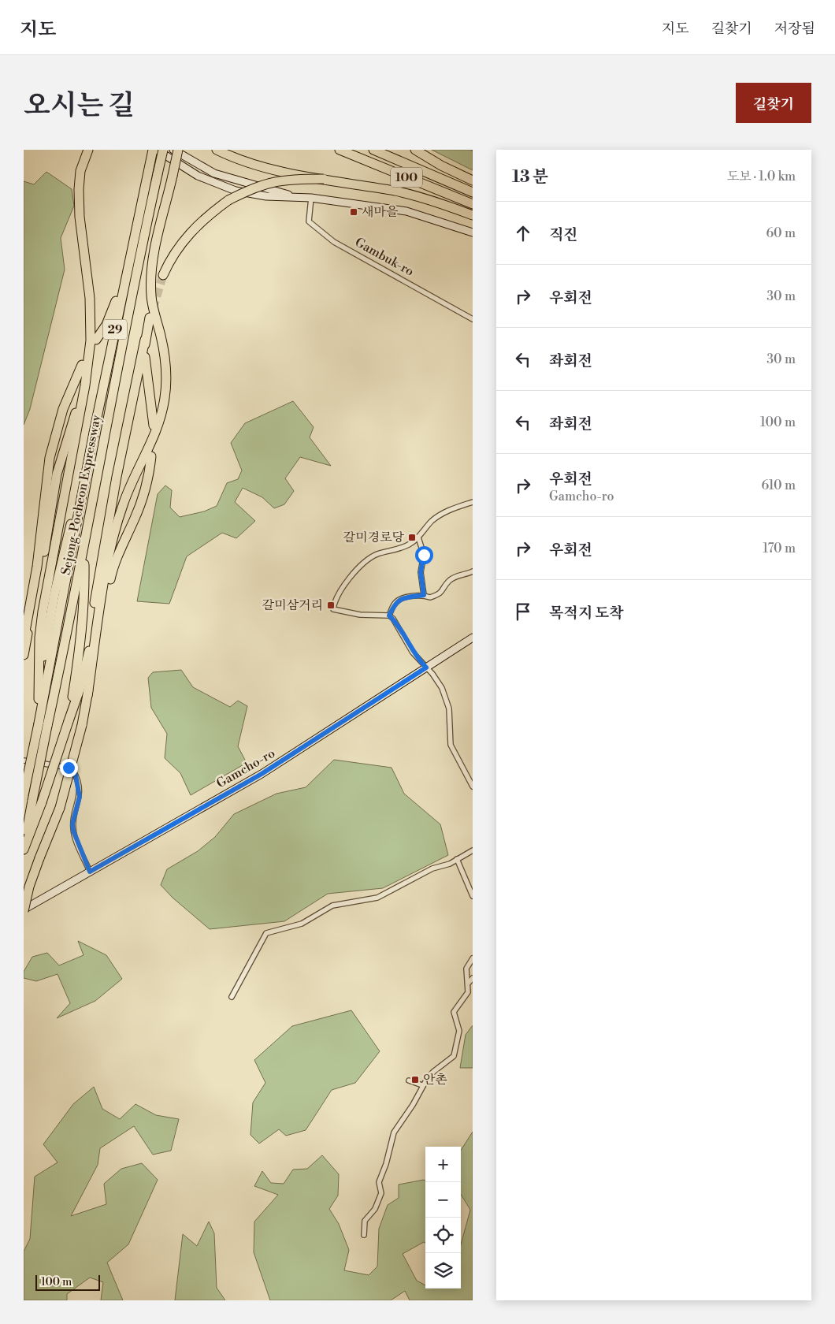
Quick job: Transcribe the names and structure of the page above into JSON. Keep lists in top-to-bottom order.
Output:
{
  "streets": {
    "highway": ["100", "29", "Sejong-Pocheon Expressway"],
    "main road": ["Gamcho-ro"],
    "street": ["Gambuk-ro"]
  },
  "places": {
    "transit": [
      "새마을",
      "갈미경로당",
      "갈미삼거리",
      "안촌"
    ]
  },
  "scale_bar": "100 m",
  "page": {
    "header": "지도",
    "nav": ["지도", "길찾기", "저장됨"],
    "title": "오시는 길",
    "buttons": "길찾기",
    "heading": ["13 분", "도보 · 1.0 km"],
    "list": [
      ["직진", "60 m"],
      ["우회전", "30 m"],
      ["좌회전", "30 m"],
      ["좌회전", "100 m"],
      ["우회전", "Gamcho-ro", "610 m"],
      ["우회전", "170 m"],
      "목적지 도착"
    ],
    "map_buttons": ["+", "−"],
    "scale": "100 m"
  }
}
